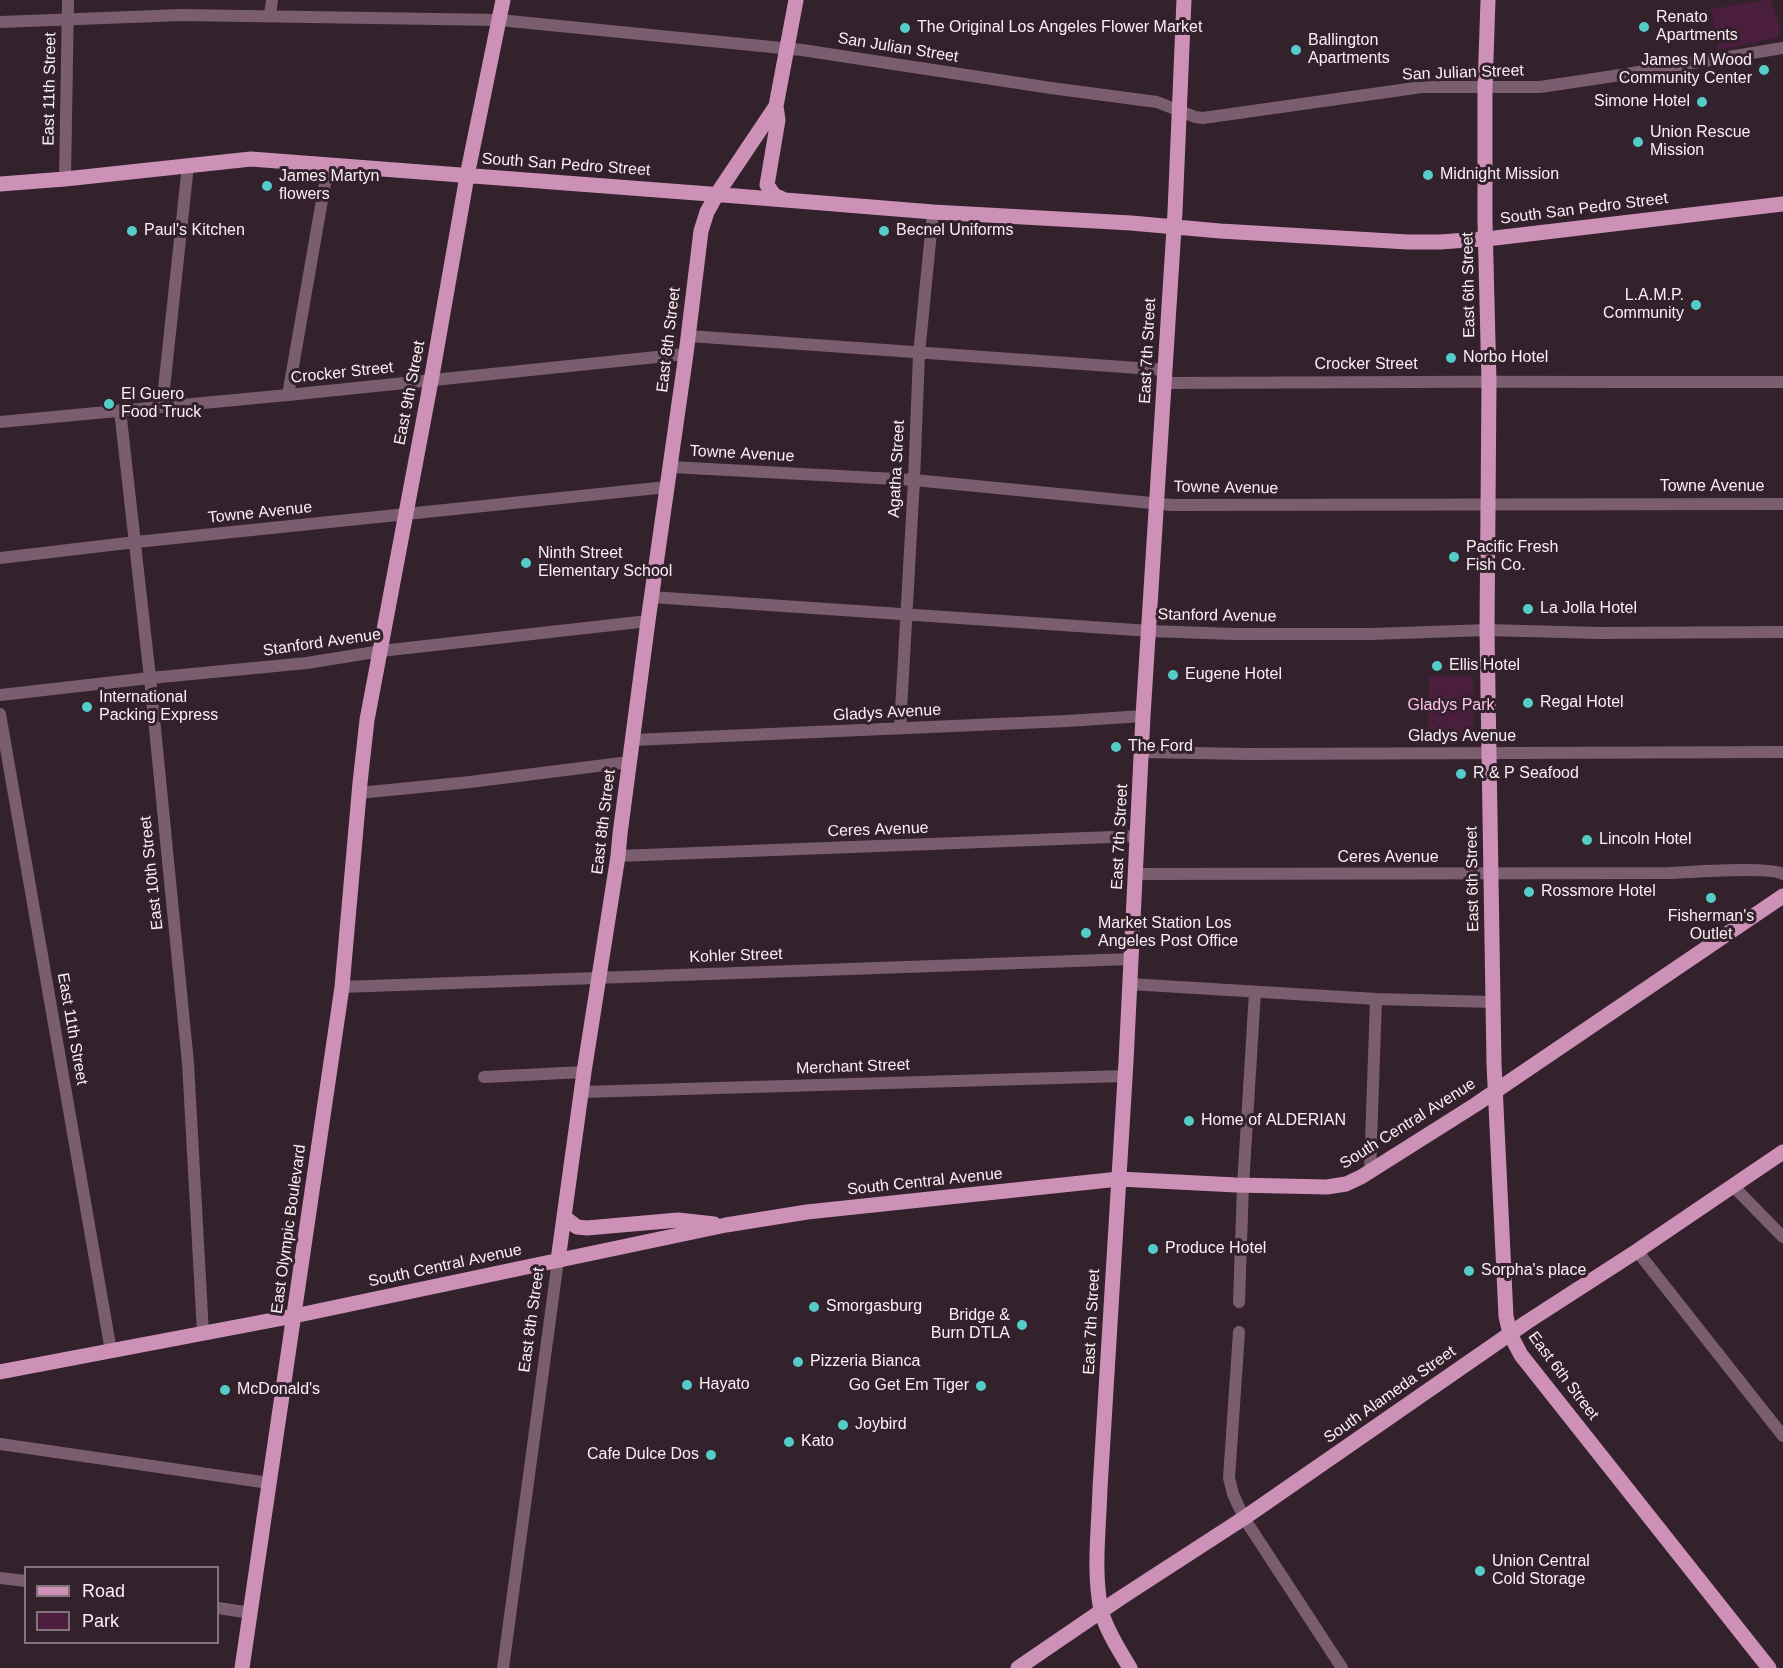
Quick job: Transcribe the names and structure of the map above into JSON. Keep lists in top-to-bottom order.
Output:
{
  "streets": {
    "main road": [
      "South San Pedro Street",
      "East 6th Street",
      "East 8th Street",
      "East 7th Street",
      "East 9th Street",
      "South Central Avenue",
      "East Olympic Boulevard",
      "South Alameda Street"
    ],
    "street": [
      "San Julian Street",
      "East 11th Street",
      "Crocker Street",
      "Towne Avenue",
      "Agatha Street",
      "Stanford Avenue",
      "Gladys Avenue",
      "Ceres Avenue",
      "East 10th Street",
      "Kohler Street",
      "Merchant Street"
    ]
  },
  "crossings": [
    ["San Julian Street", "East 11th Street"],
    ["San Julian Street", "East 6th Street"],
    ["San Julian Street", "East 8th Street"],
    ["San Julian Street", "East 7th Street"],
    ["San Julian Street", "East 9th Street"],
    ["East 11th Street", "South San Pedro Street"],
    ["East 11th Street", "South Central Avenue"],
    ["South San Pedro Street", "East 6th Street"],
    ["South San Pedro Street", "East 8th Street"],
    ["South San Pedro Street", "East 7th Street"],
    ["South San Pedro Street", "East 9th Street"],
    ["South San Pedro Street", "Agatha Street"],
    ["East 6th Street", "Crocker Street"],
    ["East 6th Street", "Towne Avenue"],
    ["East 6th Street", "Stanford Avenue"],
    ["East 6th Street", "Gladys Avenue"],
    ["East 6th Street", "Ceres Avenue"],
    ["East 6th Street", "South Central Avenue"],
    ["East 6th Street", "South Alameda Street"],
    ["East 8th Street", "Crocker Street"],
    ["East 8th Street", "Towne Avenue"],
    ["East 8th Street", "Stanford Avenue"],
    ["East 8th Street", "Gladys Avenue"],
    ["East 8th Street", "Ceres Avenue"],
    ["East 8th Street", "Kohler Street"],
    ["East 8th Street", "Merchant Street"],
    ["East 8th Street", "South Central Avenue"],
    ["East 7th Street", "Crocker Street"],
    ["East 7th Street", "Towne Avenue"],
    ["East 7th Street", "Stanford Avenue"],
    ["East 7th Street", "Gladys Avenue"],
    ["East 7th Street", "Ceres Avenue"],
    ["East 7th Street", "Kohler Street"],
    ["East 7th Street", "Merchant Street"],
    ["East 7th Street", "South Central Avenue"],
    ["East 7th Street", "South Alameda Street"],
    ["Crocker Street", "East 9th Street"],
    ["Crocker Street", "Agatha Street"],
    ["Crocker Street", "East 10th Street"],
    ["East 9th Street", "Towne Avenue"],
    ["East 9th Street", "Stanford Avenue"],
    ["East 9th Street", "East Olympic Boulevard"],
    ["Towne Avenue", "Agatha Street"],
    ["Towne Avenue", "East 10th Street"],
    ["Agatha Street", "Stanford Avenue"],
    ["Agatha Street", "Gladys Avenue"],
    ["Stanford Avenue", "East 10th Street"],
    ["East 10th Street", "South Central Avenue"],
    ["Kohler Street", "East Olympic Boulevard"],
    ["South Central Avenue", "East Olympic Boulevard"]
  ],
  "parks": ["Gladys Park"],
  "places": [
    "Renato Apartments",
    "The Original Los Angeles Flower Market",
    "Ballington Apartments",
    "James M Wood Community Center",
    "Simone Hotel",
    "Union Rescue Mission",
    "Midnight Mission",
    "James Martyn flowers",
    "Paul's Kitchen",
    "Becnel Uniforms",
    "L.A.M.P. Community",
    "Norbo Hotel",
    "El Guero Food Truck",
    "Pacific Fresh Fish Co.",
    "Ninth Street Elementary School",
    "La Jolla Hotel",
    "Ellis Hotel",
    "Eugene Hotel",
    "Regal Hotel",
    "International Packing Express",
    "The Ford",
    "R & P Seafood",
    "Lincoln Hotel",
    "Rossmore Hotel",
    "Fisherman's Outlet",
    "Market Station Los Angeles Post Office",
    "Home of ALDERIAN",
    "Produce Hotel",
    "Sorpha's place",
    "Smorgasburg",
    "Bridge & Burn DTLA",
    "Pizzeria Bianca",
    "Hayato",
    "Go Get Em Tiger",
    "McDonald's",
    "Joybird",
    "Kato",
    "Cafe Dulce Dos",
    "Union Central Cold Storage"
  ],
  "legend": ["Road", "Park"]
}
